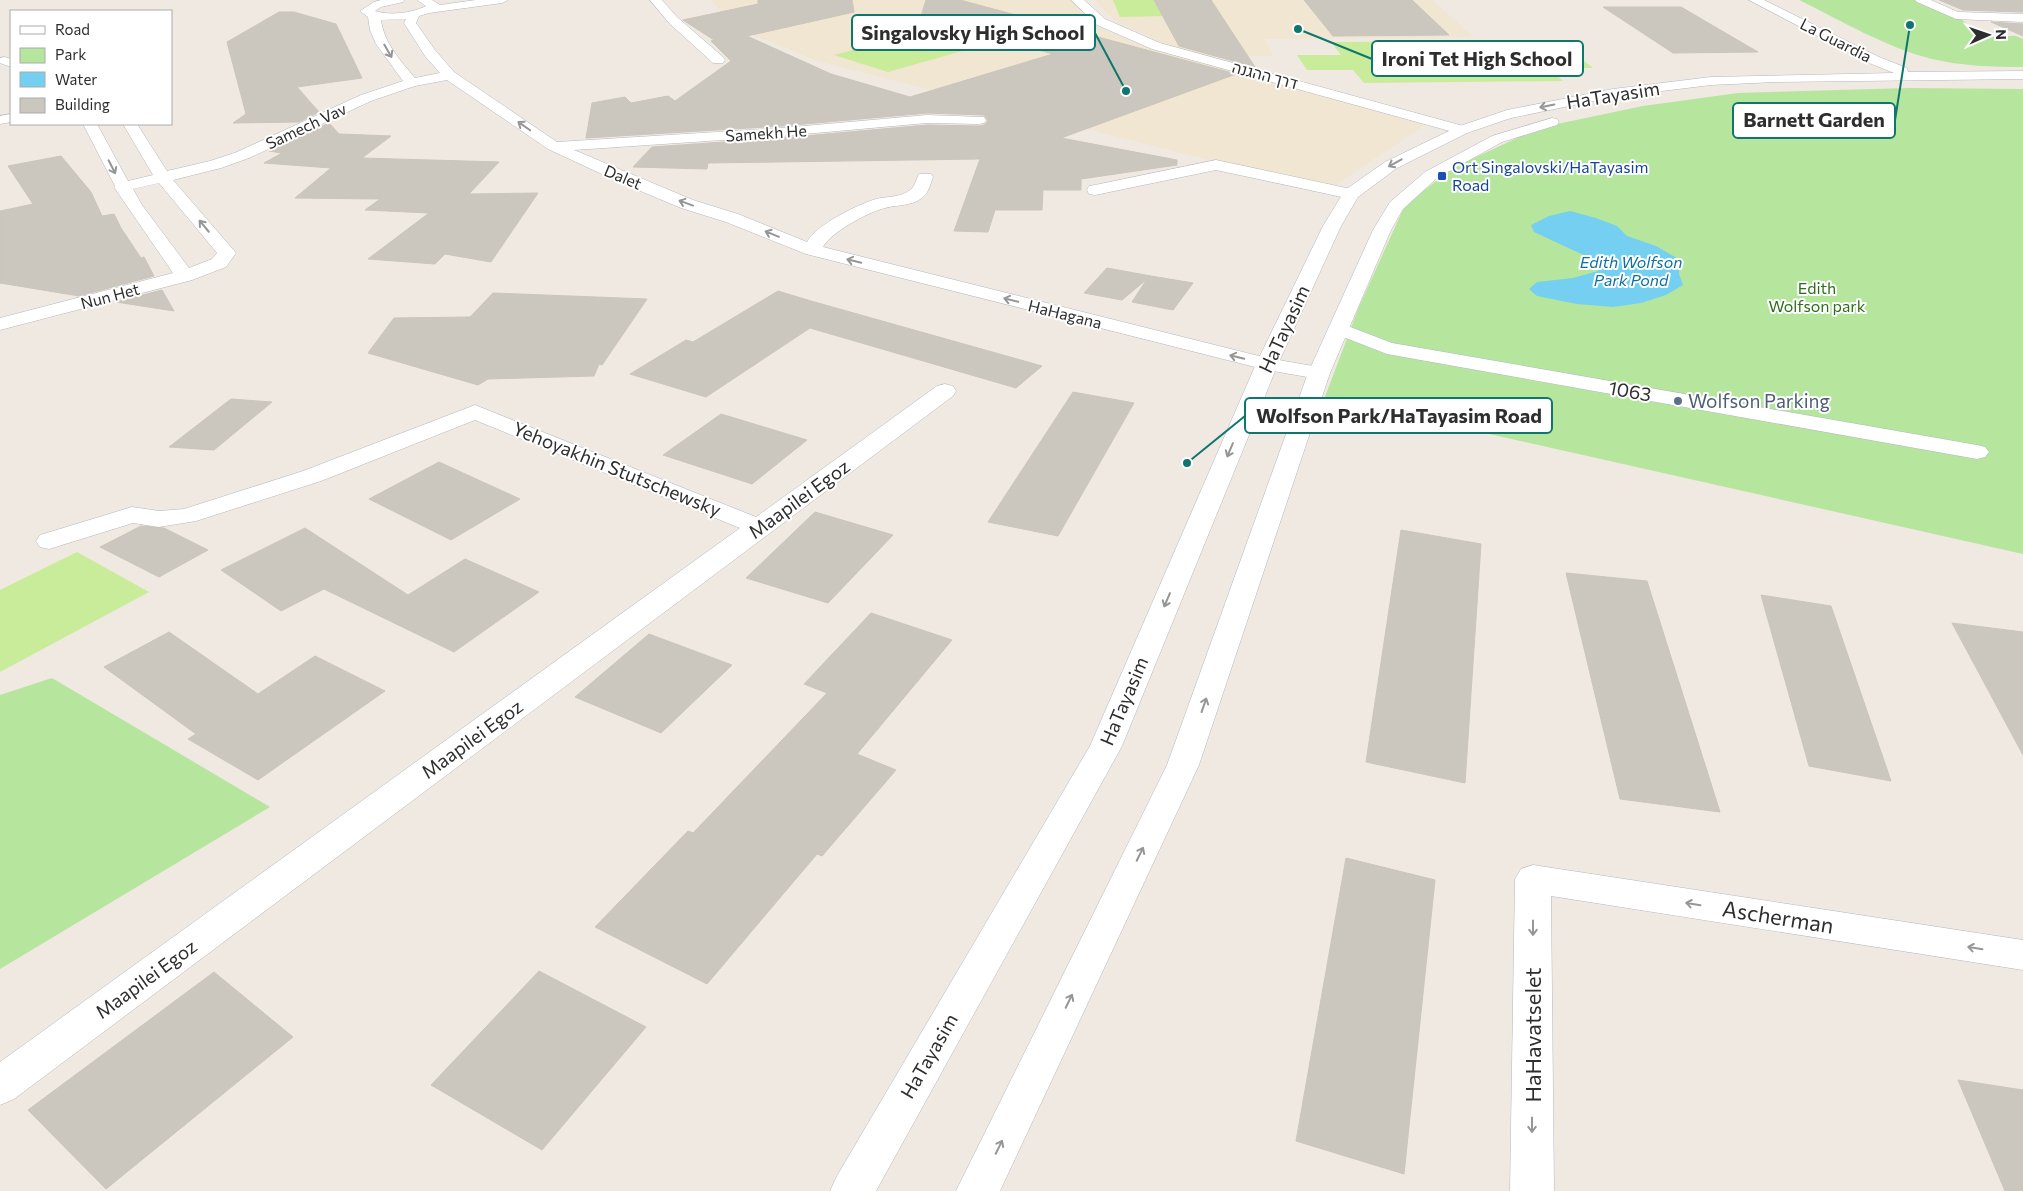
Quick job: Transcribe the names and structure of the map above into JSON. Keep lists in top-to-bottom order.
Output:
{
  "streets": {
    "street": [
      "La Guardia",
      "דרך ההגנה",
      "HaTayasim",
      "Samech Vav",
      "Samekh He",
      "Dalet",
      "Nun Het",
      "HaHagana",
      "1063",
      "Yehoyakhin Stutschewsky",
      "Maapilei Egoz",
      "Ascherman",
      "HaHavatselet"
    ]
  },
  "crossings": [
    ["La Guardia", "HaTayasim"],
    ["דרך ההגנה", "HaTayasim"],
    ["HaTayasim", "HaHagana"],
    ["HaTayasim", "1063"],
    ["Samech Vav", "Dalet"],
    ["Samech Vav", "Nun Het"],
    ["Samekh He", "Dalet"],
    ["Dalet", "HaHagana"],
    ["HaHagana", "1063"],
    ["Yehoyakhin Stutschewsky", "Maapilei Egoz"],
    ["Ascherman", "HaHavatselet"]
  ],
  "one_way": ["Dalet", "Ascherman", "HaHavatselet"],
  "water": ["Edith Wolfson Park Pond"],
  "parks": ["Edith Wolfson park"],
  "places": {
    "other": [
      "Barnett Garden",
      "Ironi Tet High School",
      "Singalovsky High School",
      "Wolfson Parking",
      "Wolfson Park/HaTayasim Road"
    ],
    "transit": ["Ort Singalovski/HaTayasim Road"]
  },
  "legend": [
    "Road",
    "Park",
    "Water",
    "Building"
  ],
  "north": "right"
}
